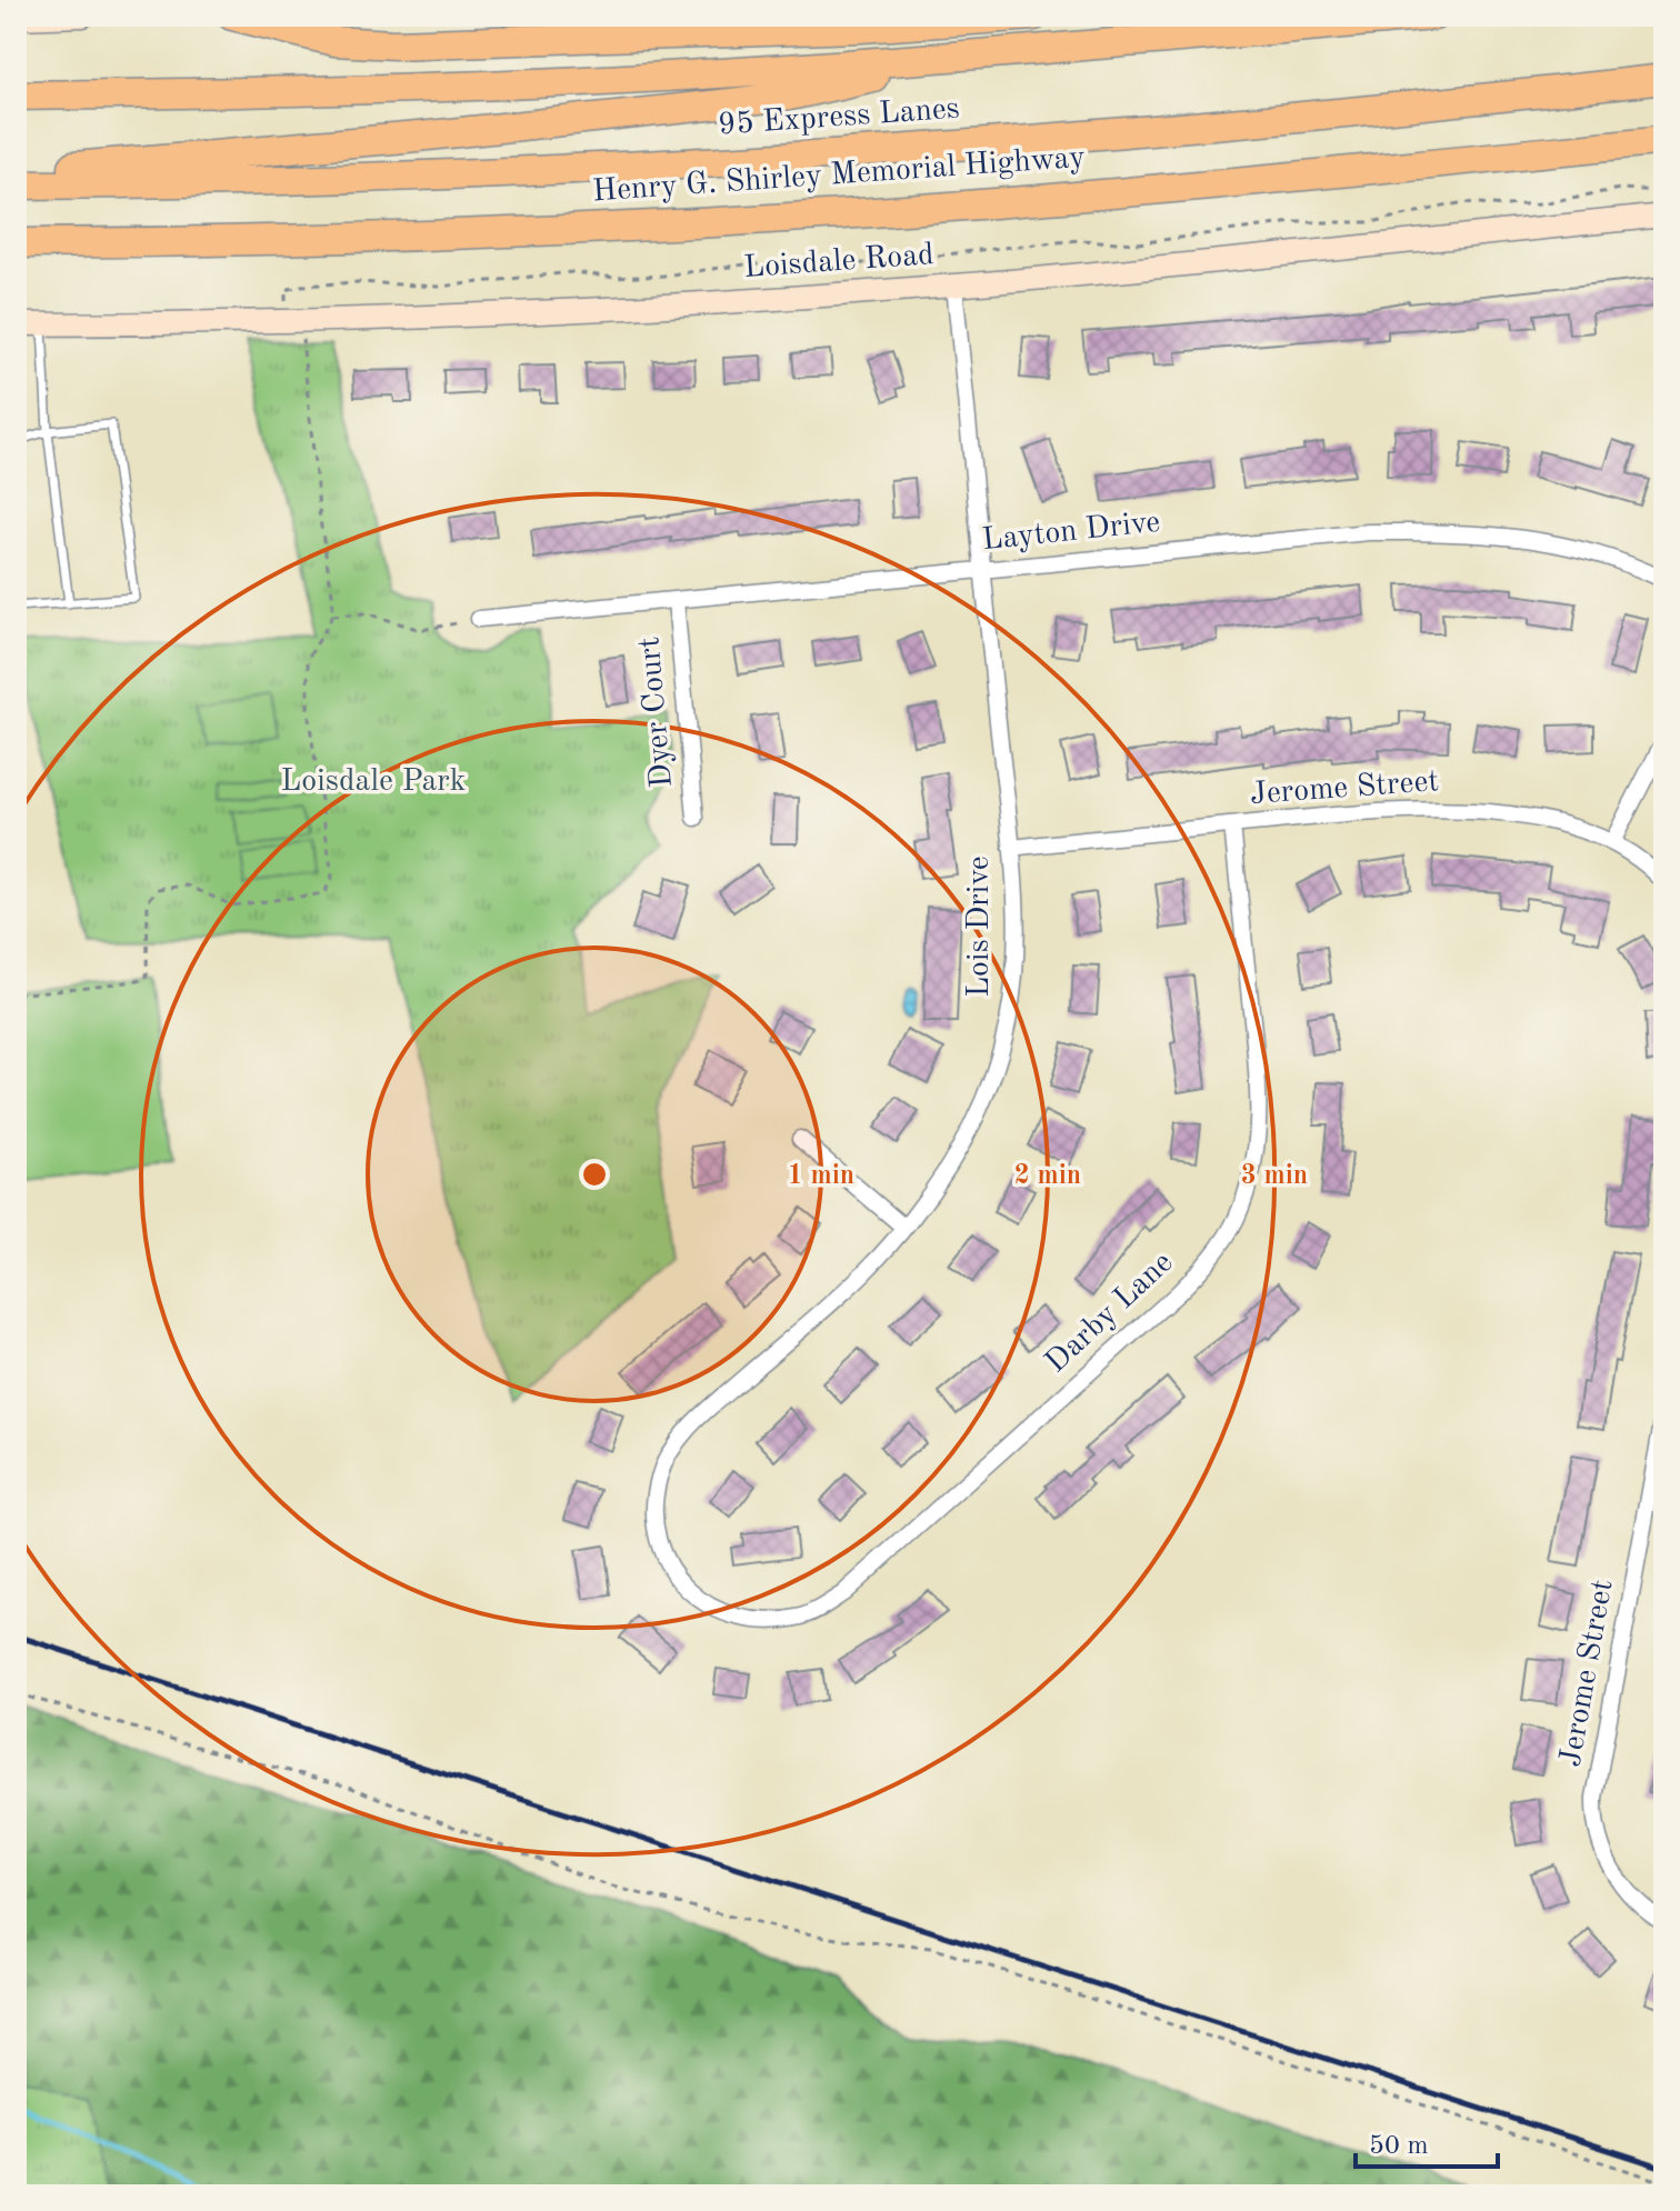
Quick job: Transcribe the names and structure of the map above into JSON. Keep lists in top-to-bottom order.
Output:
{
  "streets": {
    "highway": ["95 Express Lanes", "Henry G. Shirley Memorial Highway"],
    "main road": ["Loisdale Road"],
    "street": [
      "Layton Drive",
      "Dyer Court",
      "Jerome Street",
      "Lois Drive",
      "Darby Lane"
    ]
  },
  "crossings": [
    ["Loisdale Road", "Lois Drive"],
    ["Layton Drive", "Dyer Court"],
    ["Layton Drive", "Lois Drive"],
    ["Jerome Street", "Lois Drive"],
    ["Jerome Street", "Darby Lane"],
    ["Lois Drive", "Darby Lane"]
  ],
  "parks": ["Loisdale Park"],
  "scale_bar": "50 m",
  "rings": ["1 min", "2 min", "3 min"]
}
